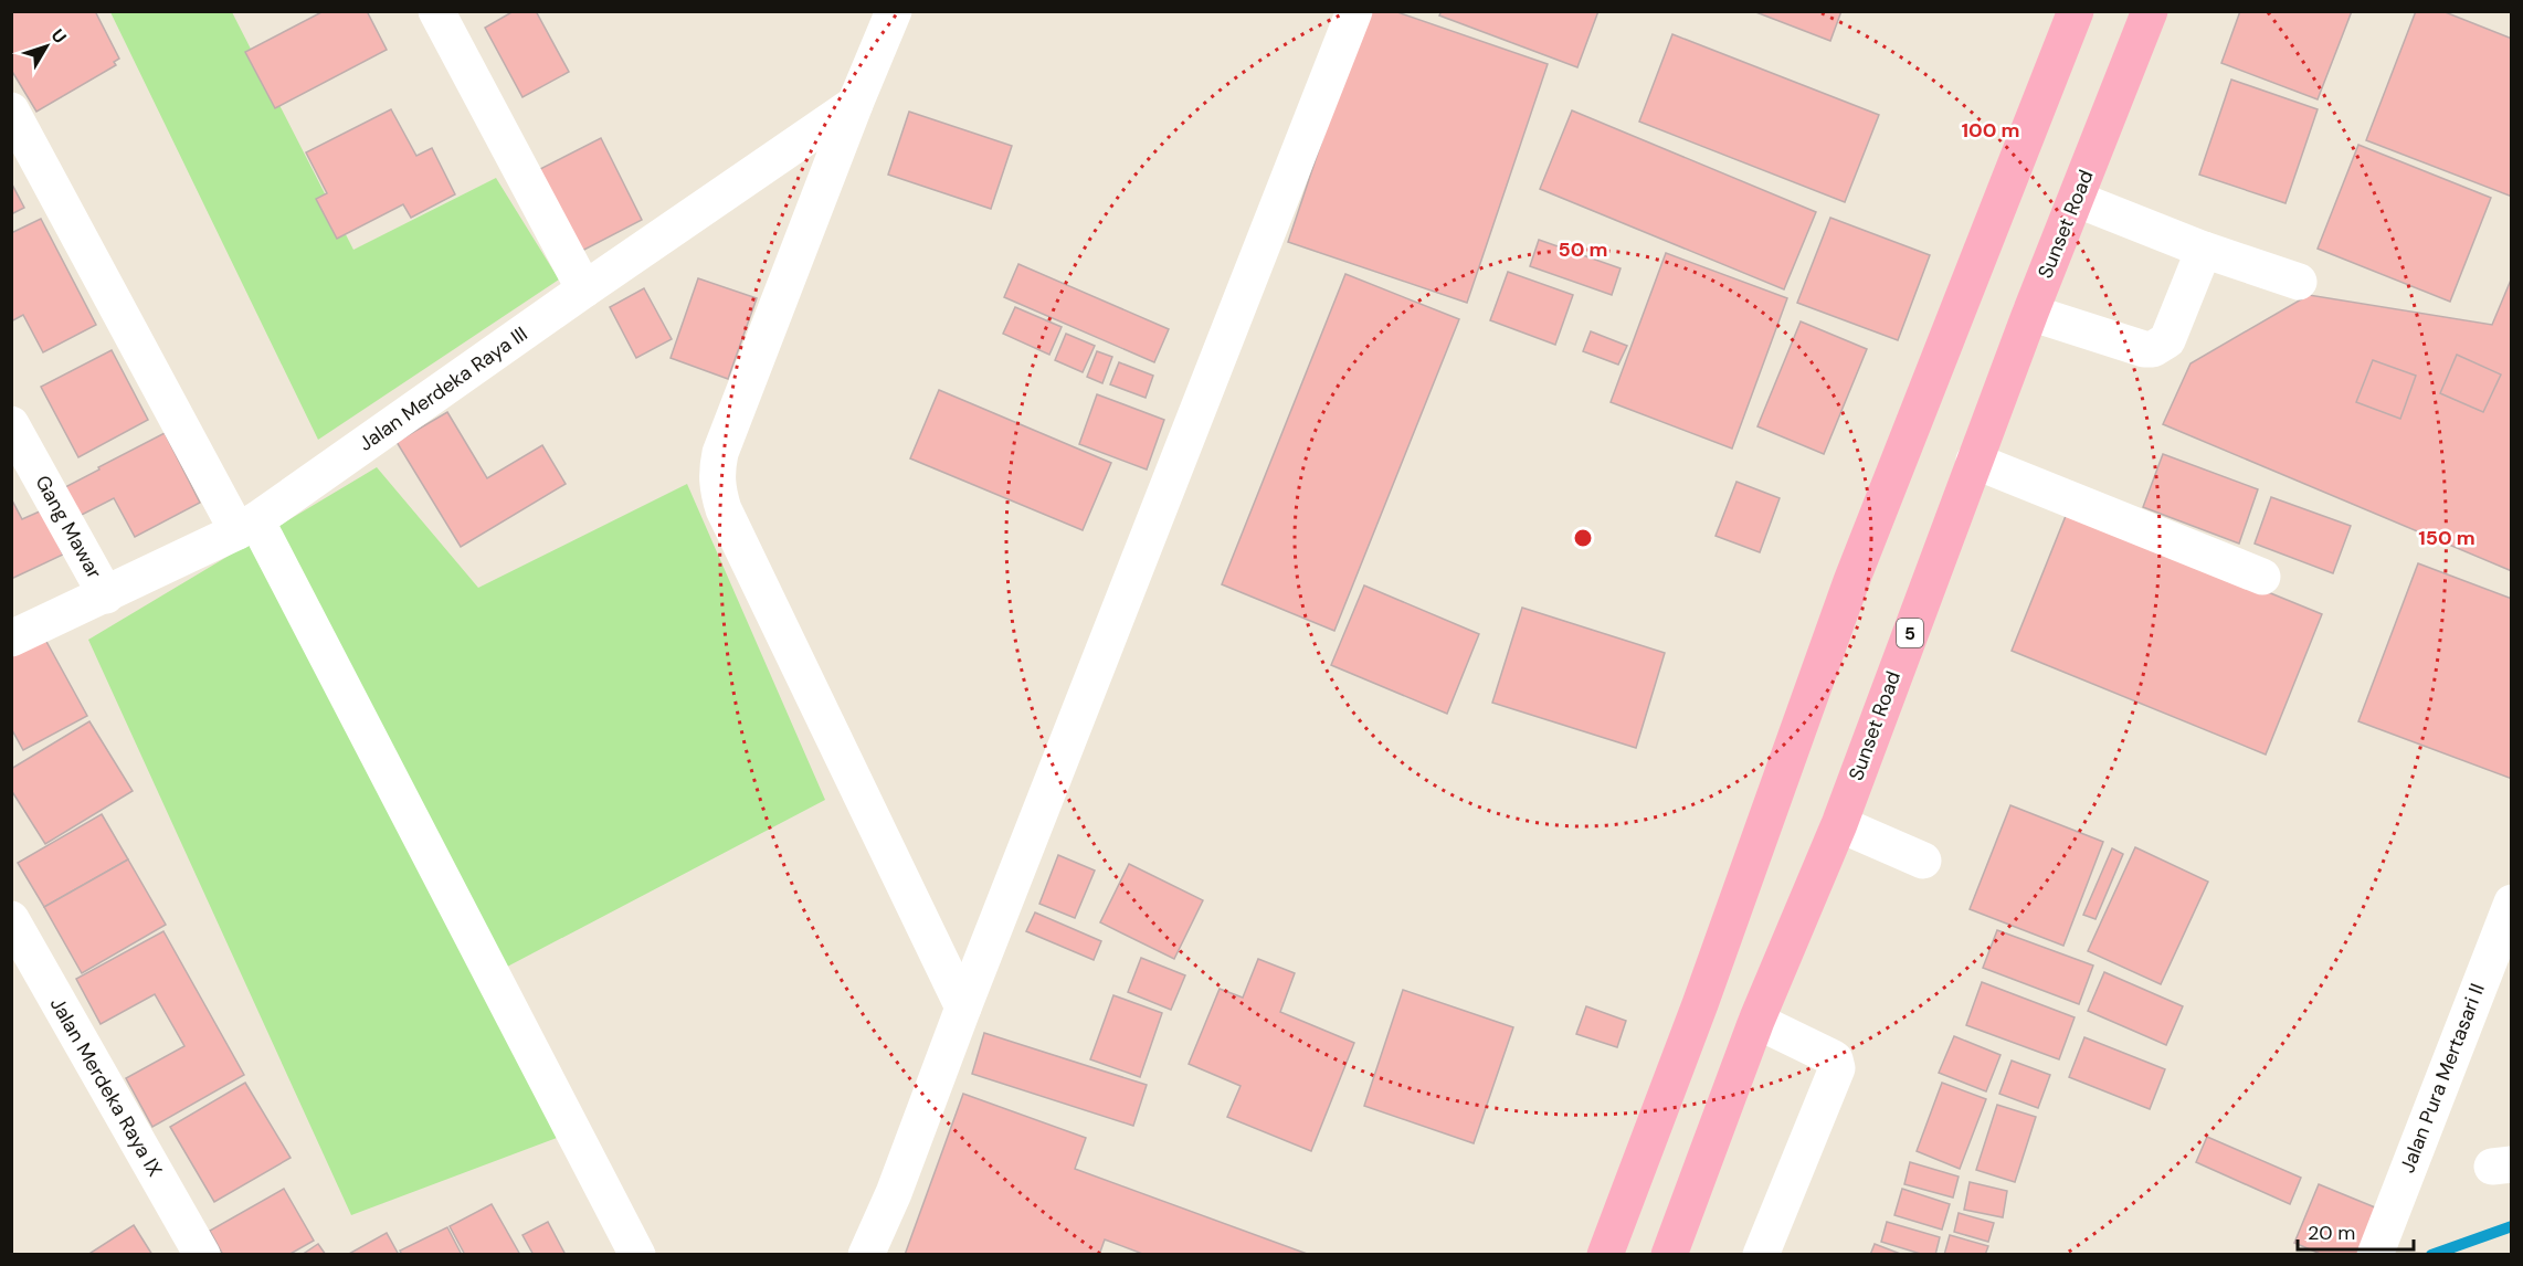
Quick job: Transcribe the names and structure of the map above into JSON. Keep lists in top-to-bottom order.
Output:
{
  "streets": {
    "highway": ["Sunset Road", "5"],
    "street": [
      "Jalan Merdeka Raya III",
      "Gang Mawar",
      "Jalan Pura Mertasari II",
      "Jalan Merdeka Raya IX"
    ]
  },
  "crossings": [
    ["Jalan Merdeka Raya III", "Gang Mawar"]
  ],
  "scale_bar": "20 m",
  "north": "top right",
  "rings": ["100 m", "50 m", "150 m"]
}
